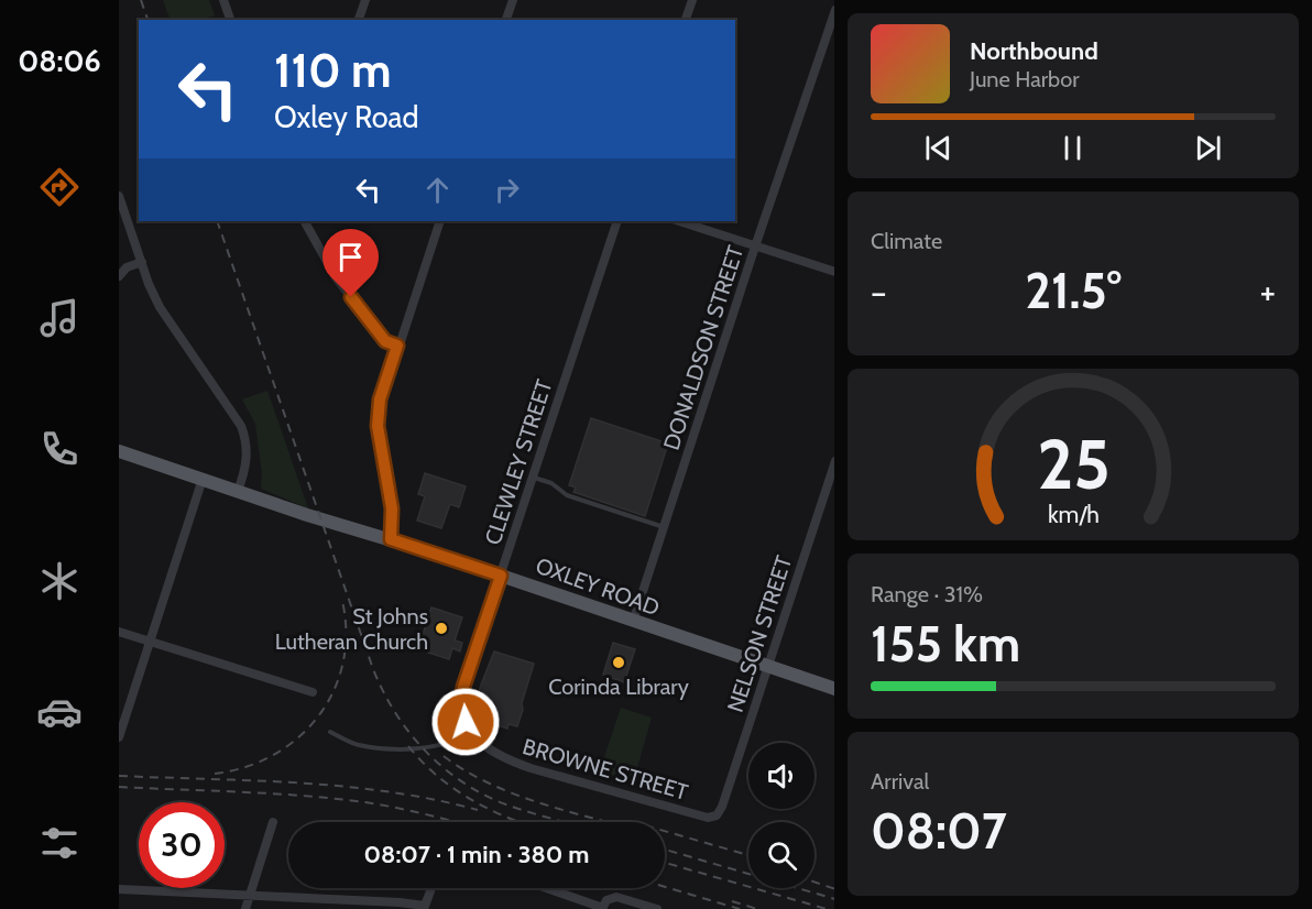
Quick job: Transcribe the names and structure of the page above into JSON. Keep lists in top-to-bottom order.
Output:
{
  "streets": {
    "main road": ["OXLEY ROAD"],
    "street": [
      "DONALDSON STREET",
      "CLEWLEY STREET",
      "NELSON STREET",
      "BROWNE STREET"
    ]
  },
  "crossings": [
    ["DONALDSON STREET", "OXLEY ROAD"],
    ["CLEWLEY STREET", "OXLEY ROAD"],
    ["CLEWLEY STREET", "BROWNE STREET"],
    ["OXLEY ROAD", "NELSON STREET"],
    ["NELSON STREET", "BROWNE STREET"]
  ],
  "places": ["St Johns Lutheran Church", "Corinda Library"],
  "page": {
    "tabs": "08:06",
    "turn": ["110 m", "Oxley Road"],
    "song": ["Northbound", "June Harbor"],
    "tile": [
      "Climate",
      ["Range · 31%", "155 km"],
      ["Arrival", "08:07"]
    ],
    "heat": ["−", "21.5°", "+"],
    "limit": "30",
    "trip": "08:07 · 1 min · 380 m",
    "gauge": ["25", "km/h"]
  }
}
